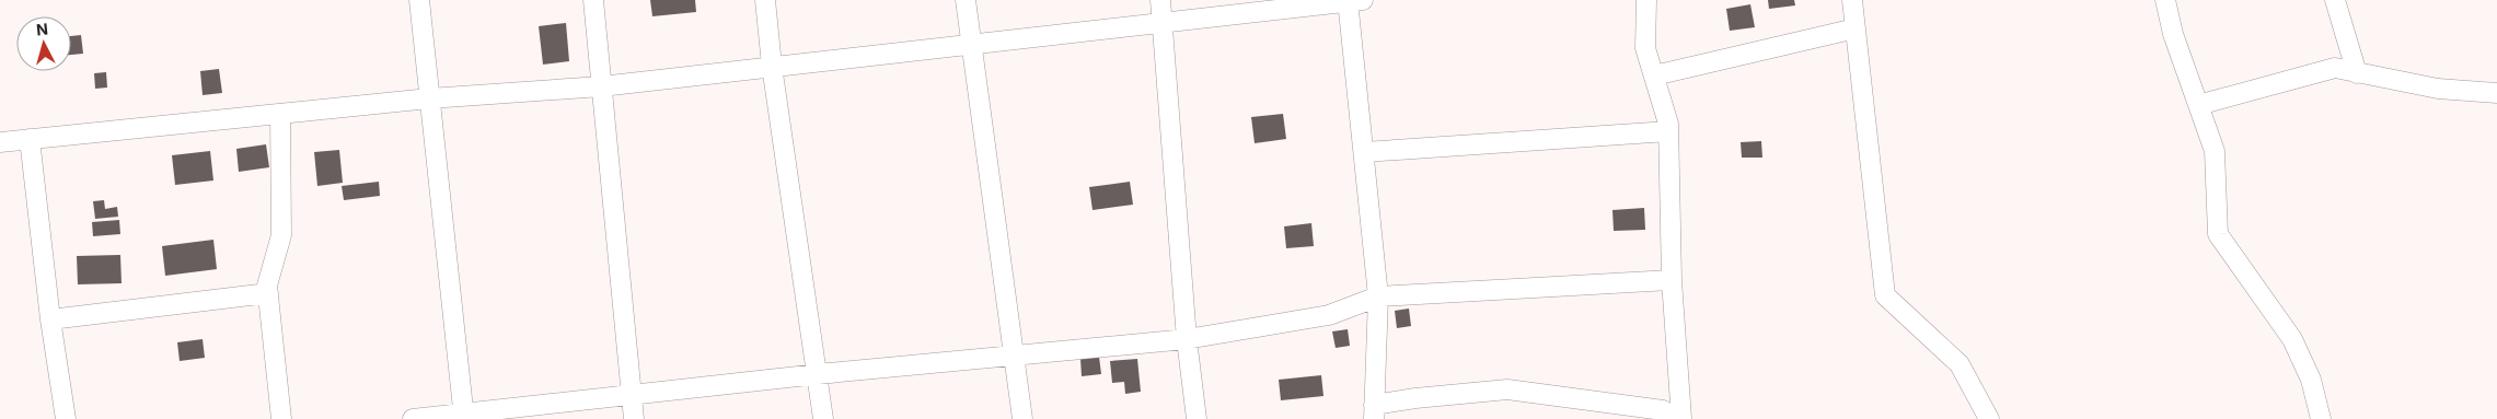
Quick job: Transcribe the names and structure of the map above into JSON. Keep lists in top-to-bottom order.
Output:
{
  "north": "top"
}
